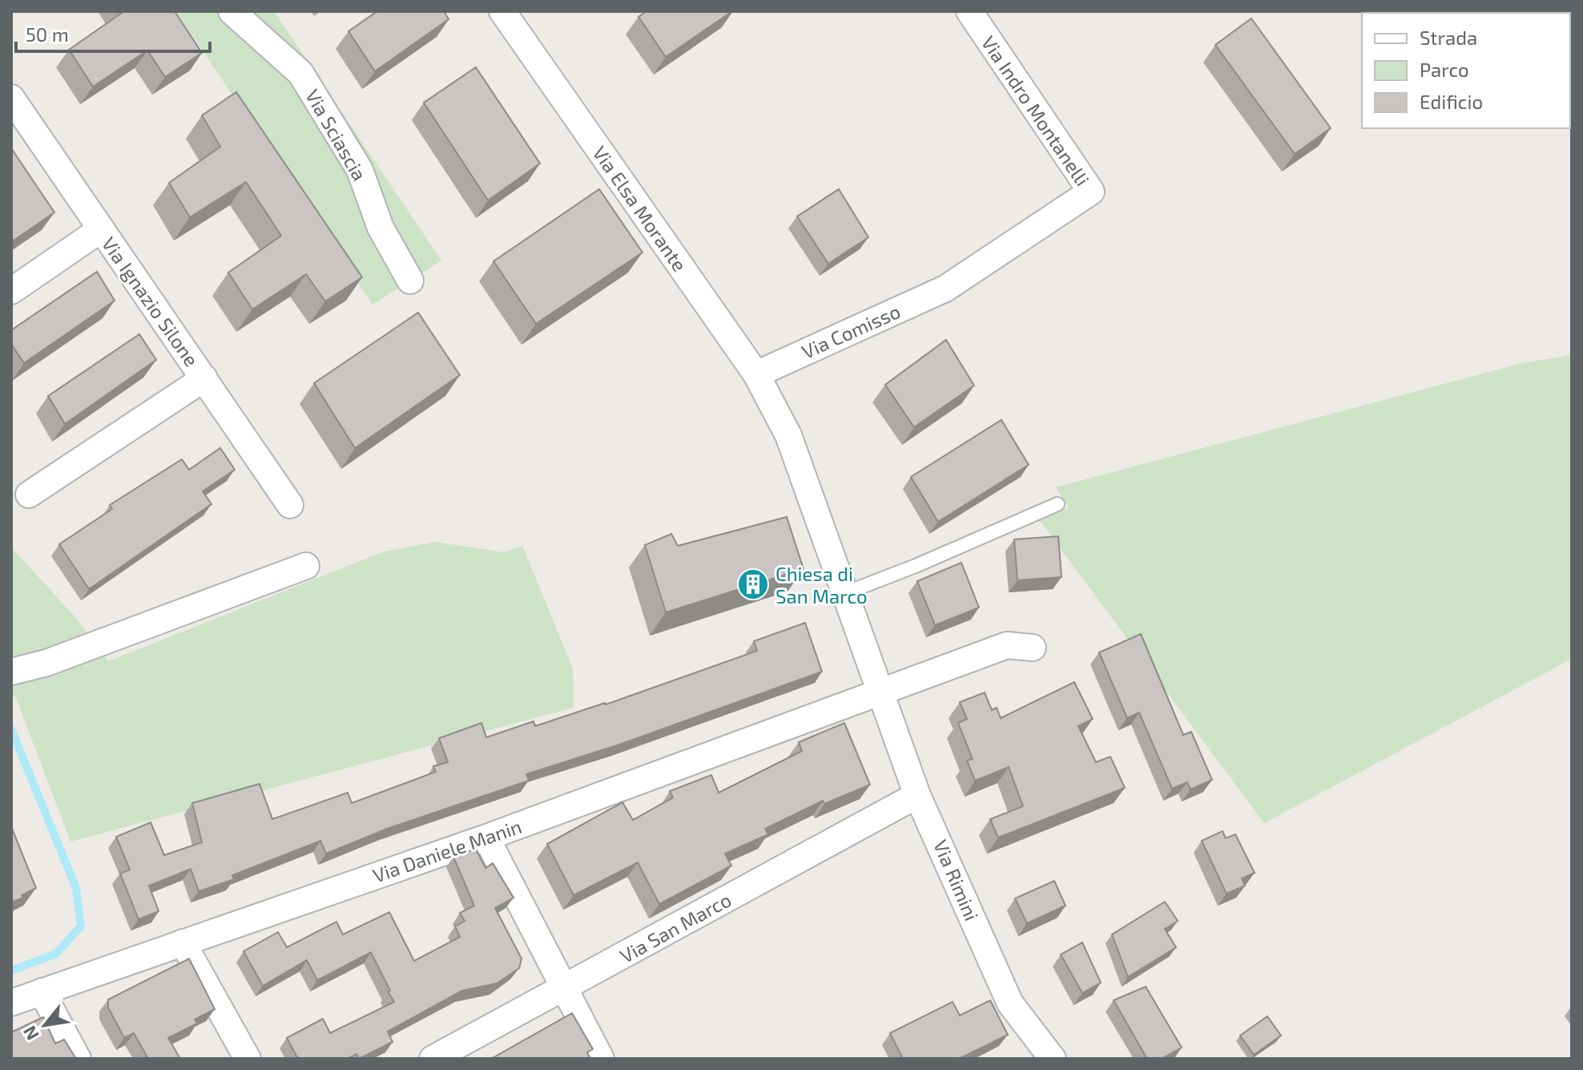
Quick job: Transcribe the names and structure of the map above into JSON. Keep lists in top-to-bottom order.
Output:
{
  "streets": {
    "street": [
      "Via Indro Montanelli",
      "Via Sciascia",
      "Via Elsa Morante",
      "Via Ignazio Silone",
      "Via Comisso",
      "Via Daniele Manin",
      "Via Rimini",
      "Via San Marco"
    ]
  },
  "crossings": [
    ["Via Indro Montanelli", "Via Comisso"],
    ["Via Elsa Morante", "Via Comisso"],
    ["Via Elsa Morante", "Via Rimini"],
    ["Via Daniele Manin", "Via Rimini"],
    ["Via Rimini", "Via San Marco"]
  ],
  "places": {
    "building": ["Chiesa di San Marco"]
  },
  "legend": ["Strada", "Parco", "Edificio"],
  "scale_bar": "50 m",
  "north": "bottom left"
}
